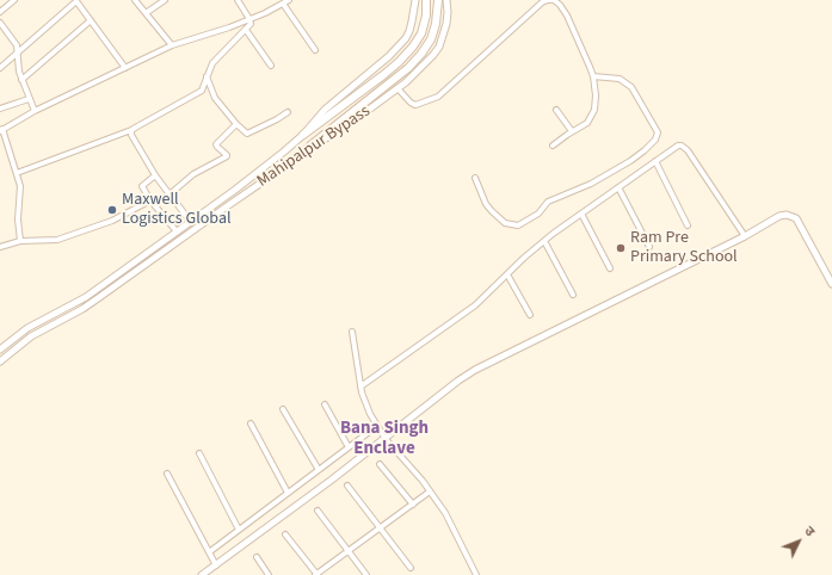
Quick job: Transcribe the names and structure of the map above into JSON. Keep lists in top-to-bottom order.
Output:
{
  "streets": {
    "street": ["Mahipalpur Bypass"]
  },
  "districts": ["Bana Singh Enclave"],
  "places": ["Maxwell Logistics Global", "Ram Pre Primary School"],
  "north": "top right"
}
